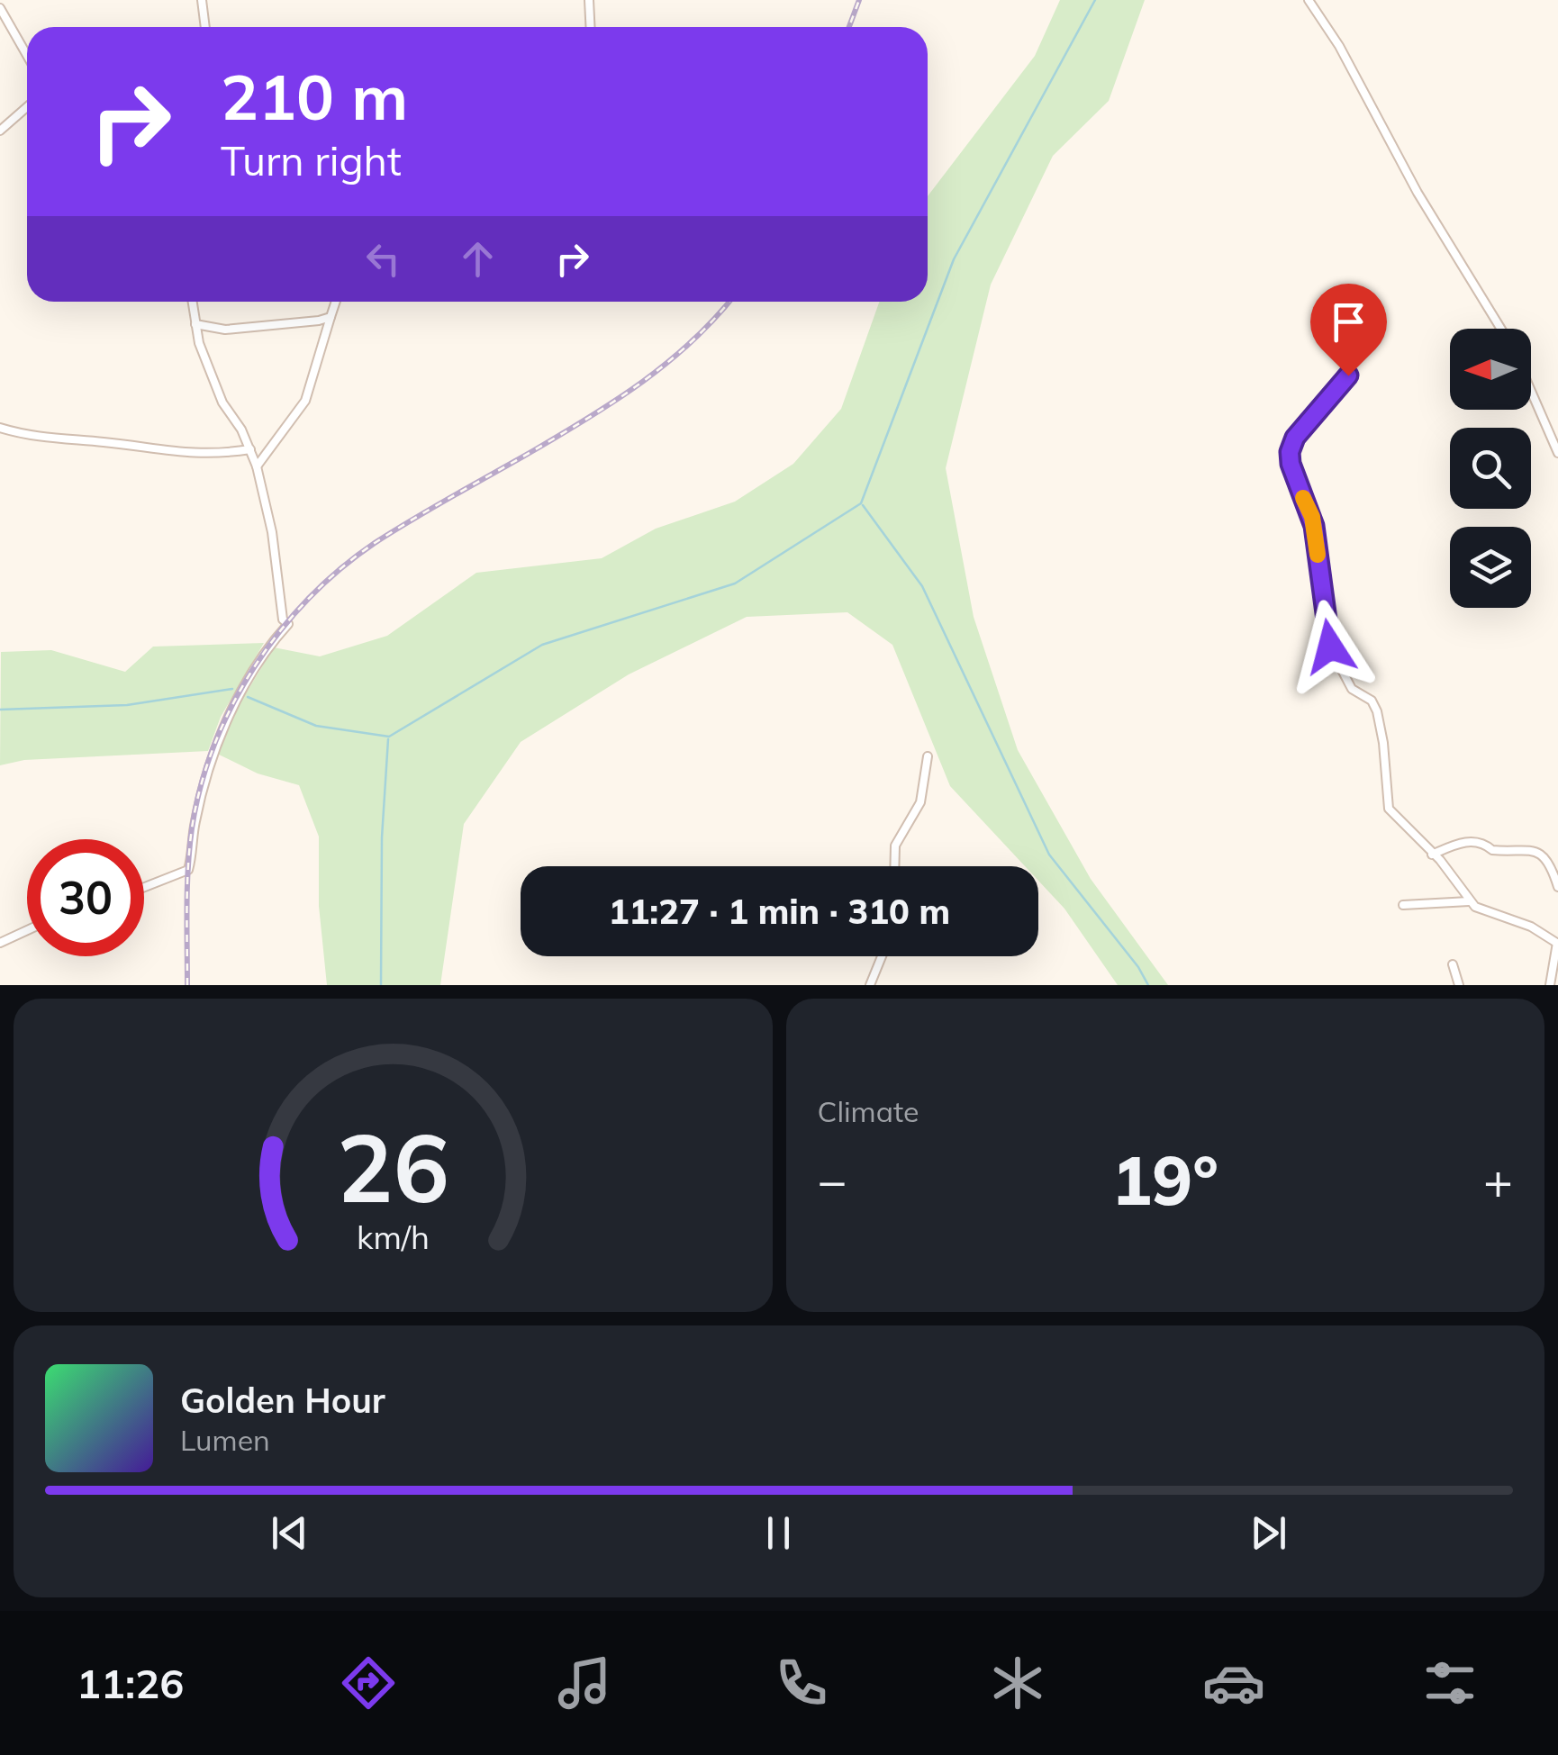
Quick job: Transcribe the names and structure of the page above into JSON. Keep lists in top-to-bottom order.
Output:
{
  "north": "left",
  "page": {
    "turn": ["210 m", "Turn right"],
    "limit": "30",
    "trip": "11:27 · 1 min · 310 m",
    "tile": "Climate",
    "heat": ["−", "19°", "+"],
    "song": ["Golden Hour", "Lumen"],
    "tabs": "11:26",
    "gauge": ["26", "km/h"]
  }
}
